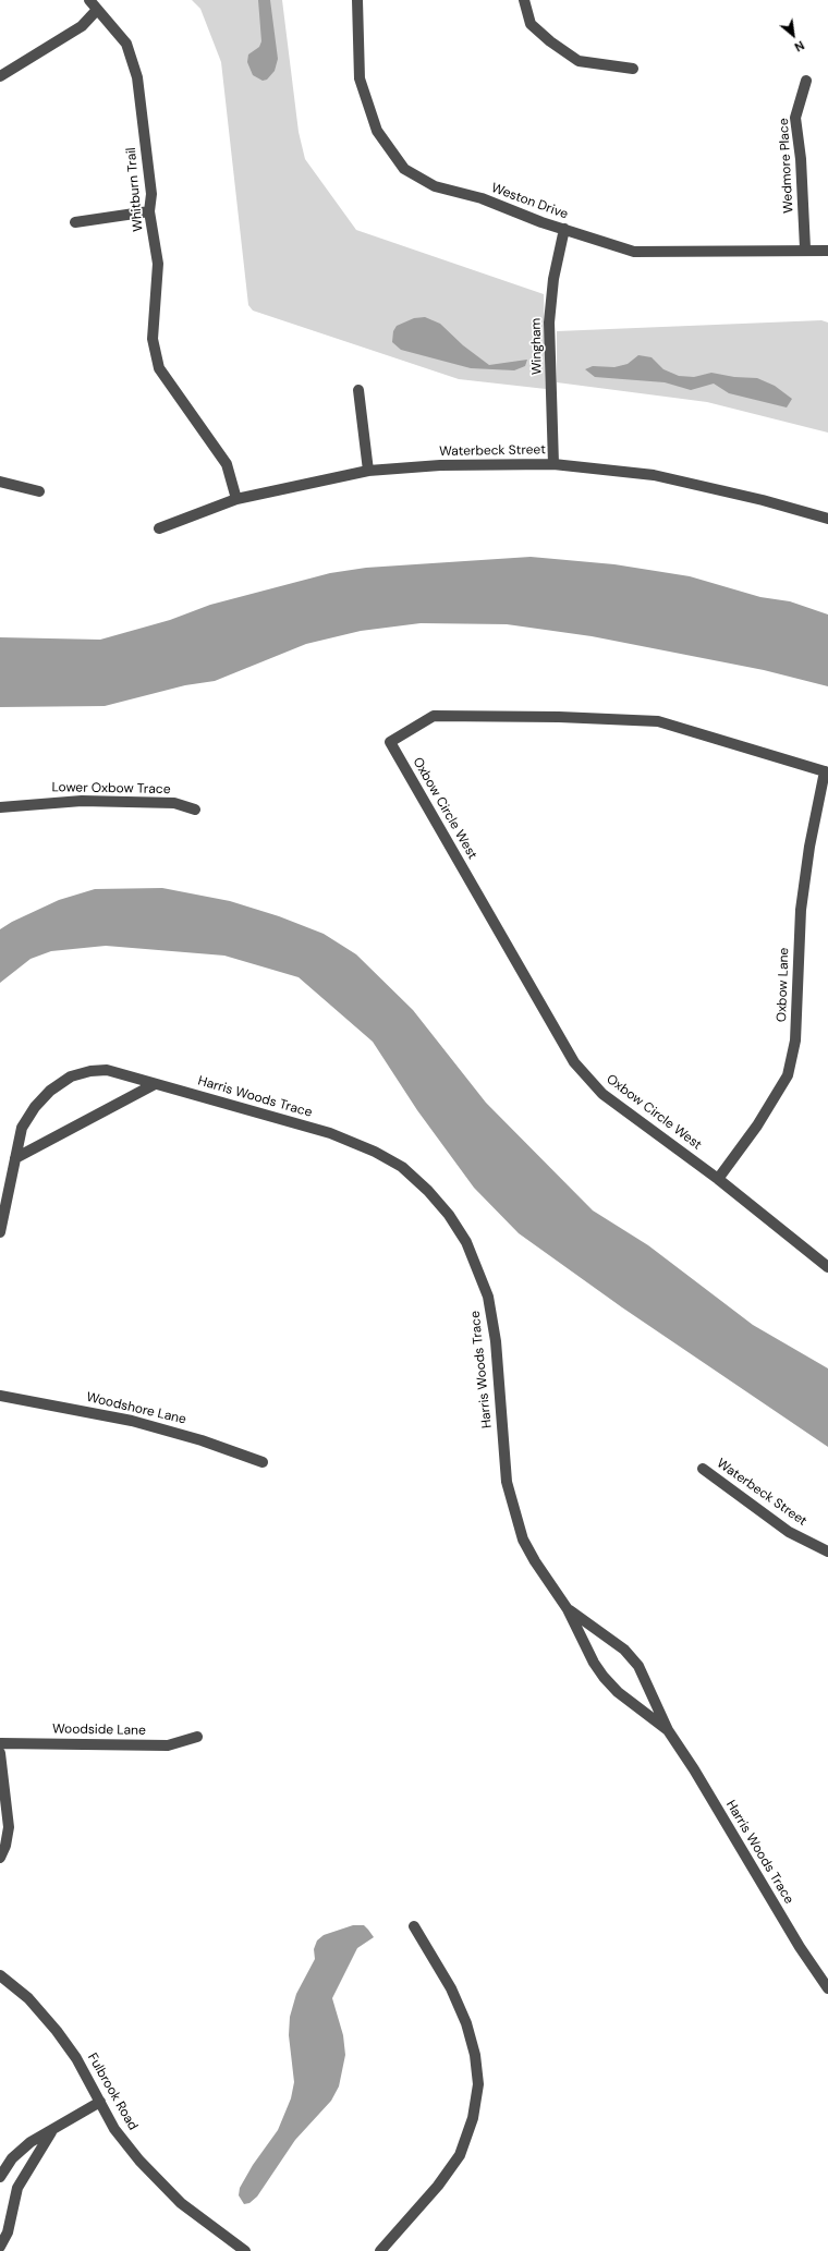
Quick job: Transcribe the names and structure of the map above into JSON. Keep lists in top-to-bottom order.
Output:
{
  "streets": {
    "street": [
      "Wedmore Place",
      "Whitburn Trail",
      "Weston Drive",
      "Wingham",
      "Waterbeck Street",
      "Lower Oxbow Trace",
      "Oxbow Circle West",
      "Oxbow Lane",
      "Harris Woods Trace",
      "Woodshore Lane",
      "Woodside Lane",
      "Fulbrook Road"
    ]
  },
  "crossings": [
    ["Wedmore Place", "Weston Drive"],
    ["Whitburn Trail", "Waterbeck Street"],
    ["Weston Drive", "Wingham"],
    ["Wingham", "Waterbeck Street"],
    ["Oxbow Circle West", "Oxbow Lane"]
  ],
  "north": "bottom right"
}
